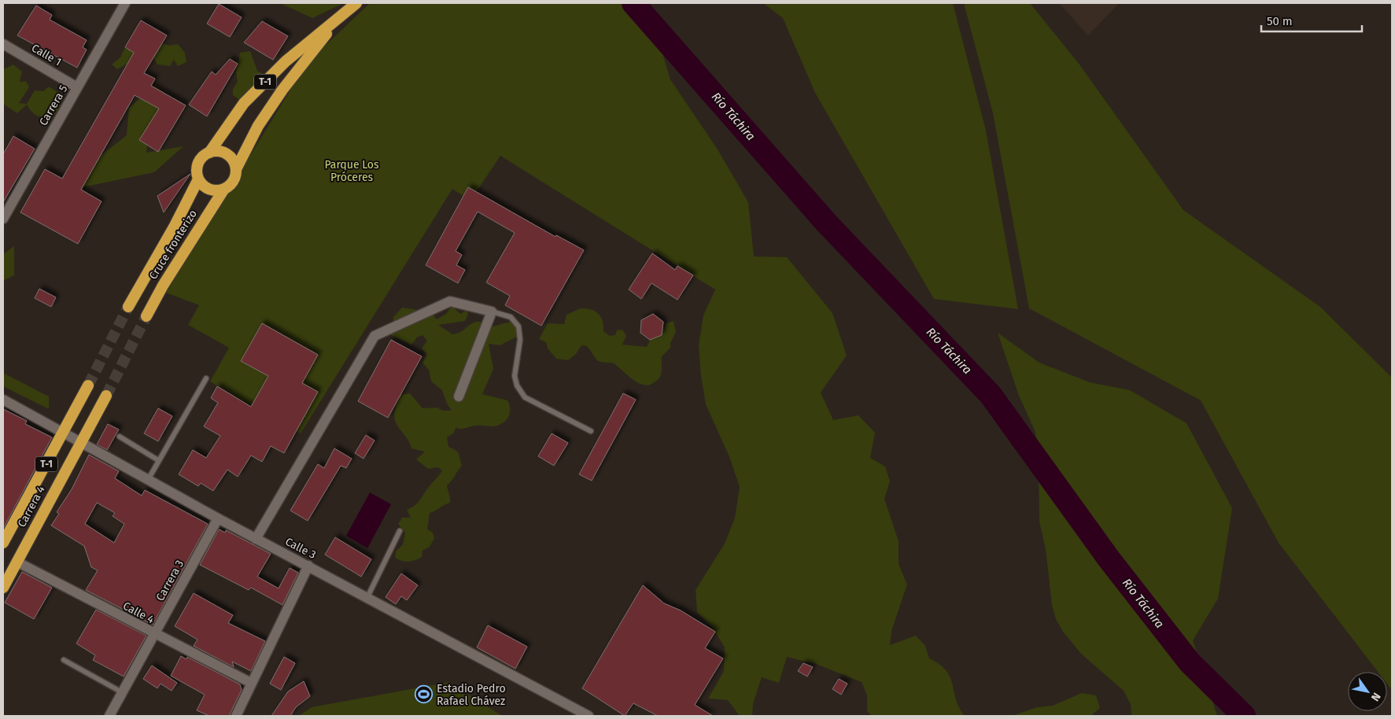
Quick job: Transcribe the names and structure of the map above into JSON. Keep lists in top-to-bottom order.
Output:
{
  "streets": {
    "highway": ["T-1", "Cruce fronterizo", "Carrera 4"],
    "street": [
      "Calle 1",
      "Carrera 5",
      "Calle 3",
      "Carrera 3",
      "Calle 4"
    ]
  },
  "crossings": [
    ["Calle 1", "Carrera 5"],
    ["Carrera 4", "Calle 3"],
    ["Carrera 4", "Calle 4"],
    ["Calle 3", "Carrera 3"],
    ["Carrera 3", "Calle 4"]
  ],
  "water": ["Río Táchira"],
  "parks": ["Parque Los Próceres"],
  "places": {
    "sports": ["Estadio Pedro Rafael Chávez"]
  },
  "scale_bar": "50 m",
  "north": "bottom right"
}
